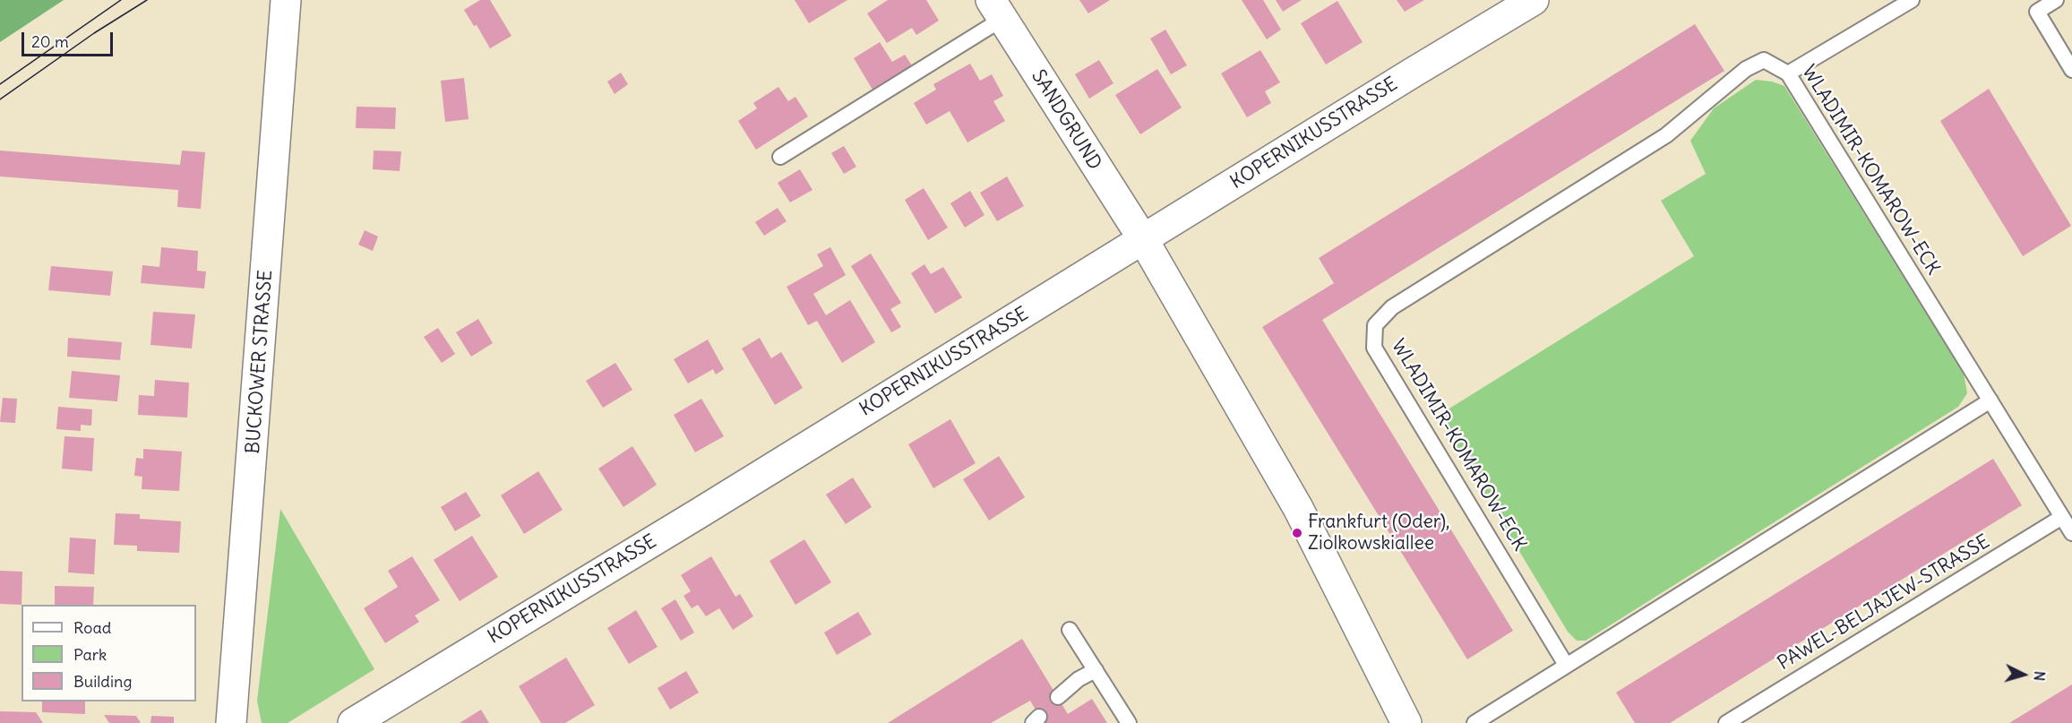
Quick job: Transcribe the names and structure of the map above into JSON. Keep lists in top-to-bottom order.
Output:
{
  "streets": {
    "street": ["SANDGRUND", "KOPERNIKUSSTRASSE", "BUCKOWER STRASSE"],
    "lane": ["WLADIMIR-KOMAROW-ECK", "PAWEL-BELJAJEW-STRASSE"]
  },
  "crossings": [
    ["SANDGRUND", "KOPERNIKUSSTRASSE"]
  ],
  "places": ["Frankfurt (Oder), Ziolkowskiallee"],
  "legend": ["Road", "Park", "Building"],
  "scale_bar": "20 m",
  "north": "right"
}
